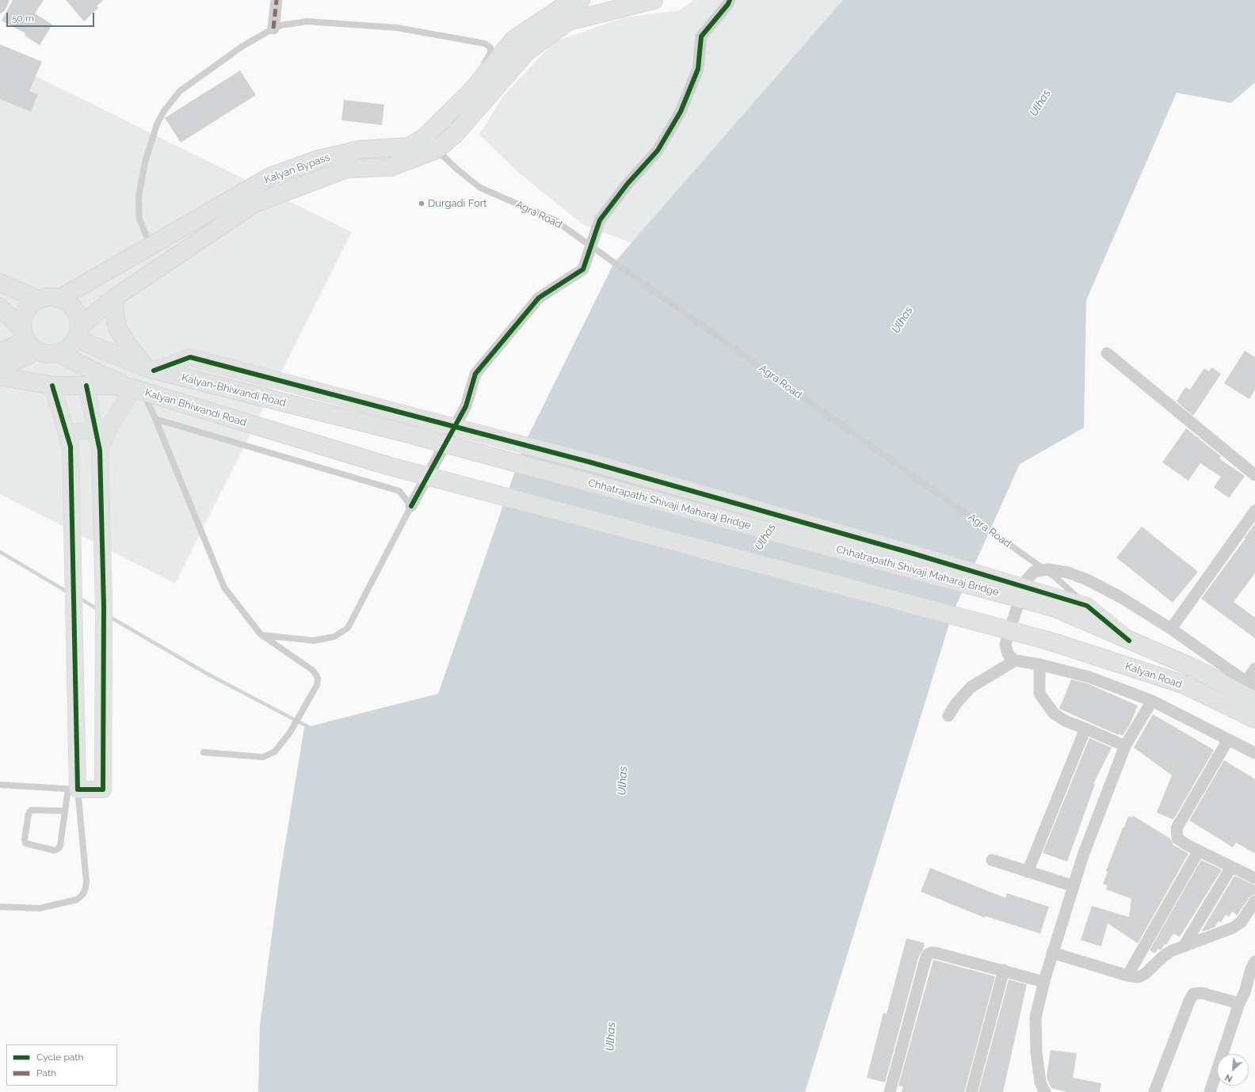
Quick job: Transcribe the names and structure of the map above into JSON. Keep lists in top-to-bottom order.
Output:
{
  "streets": {
    "main road": [
      "Kalyan Bypass",
      "Kalyan-Bhiwandi Road",
      "Kalyan Bhiwandi Road",
      "Chhatrapathi Shivaji Maharaj Bridge",
      "Kalyan Road"
    ],
    "street": ["Agra Road"]
  },
  "crossings": [
    ["Kalyan Bypass", "Agra Road"],
    ["Kalyan Bypass", "Kalyan-Bhiwandi Road"],
    ["Kalyan-Bhiwandi Road", "Chhatrapathi Shivaji Maharaj Bridge"],
    ["Kalyan Bhiwandi Road", "Kalyan Road"]
  ],
  "water": ["Ulhas"],
  "places": ["Durgadi Fort"],
  "legend": ["Cycle path", "Path"],
  "scale_bar": "50 m",
  "north": "bottom left"
}
